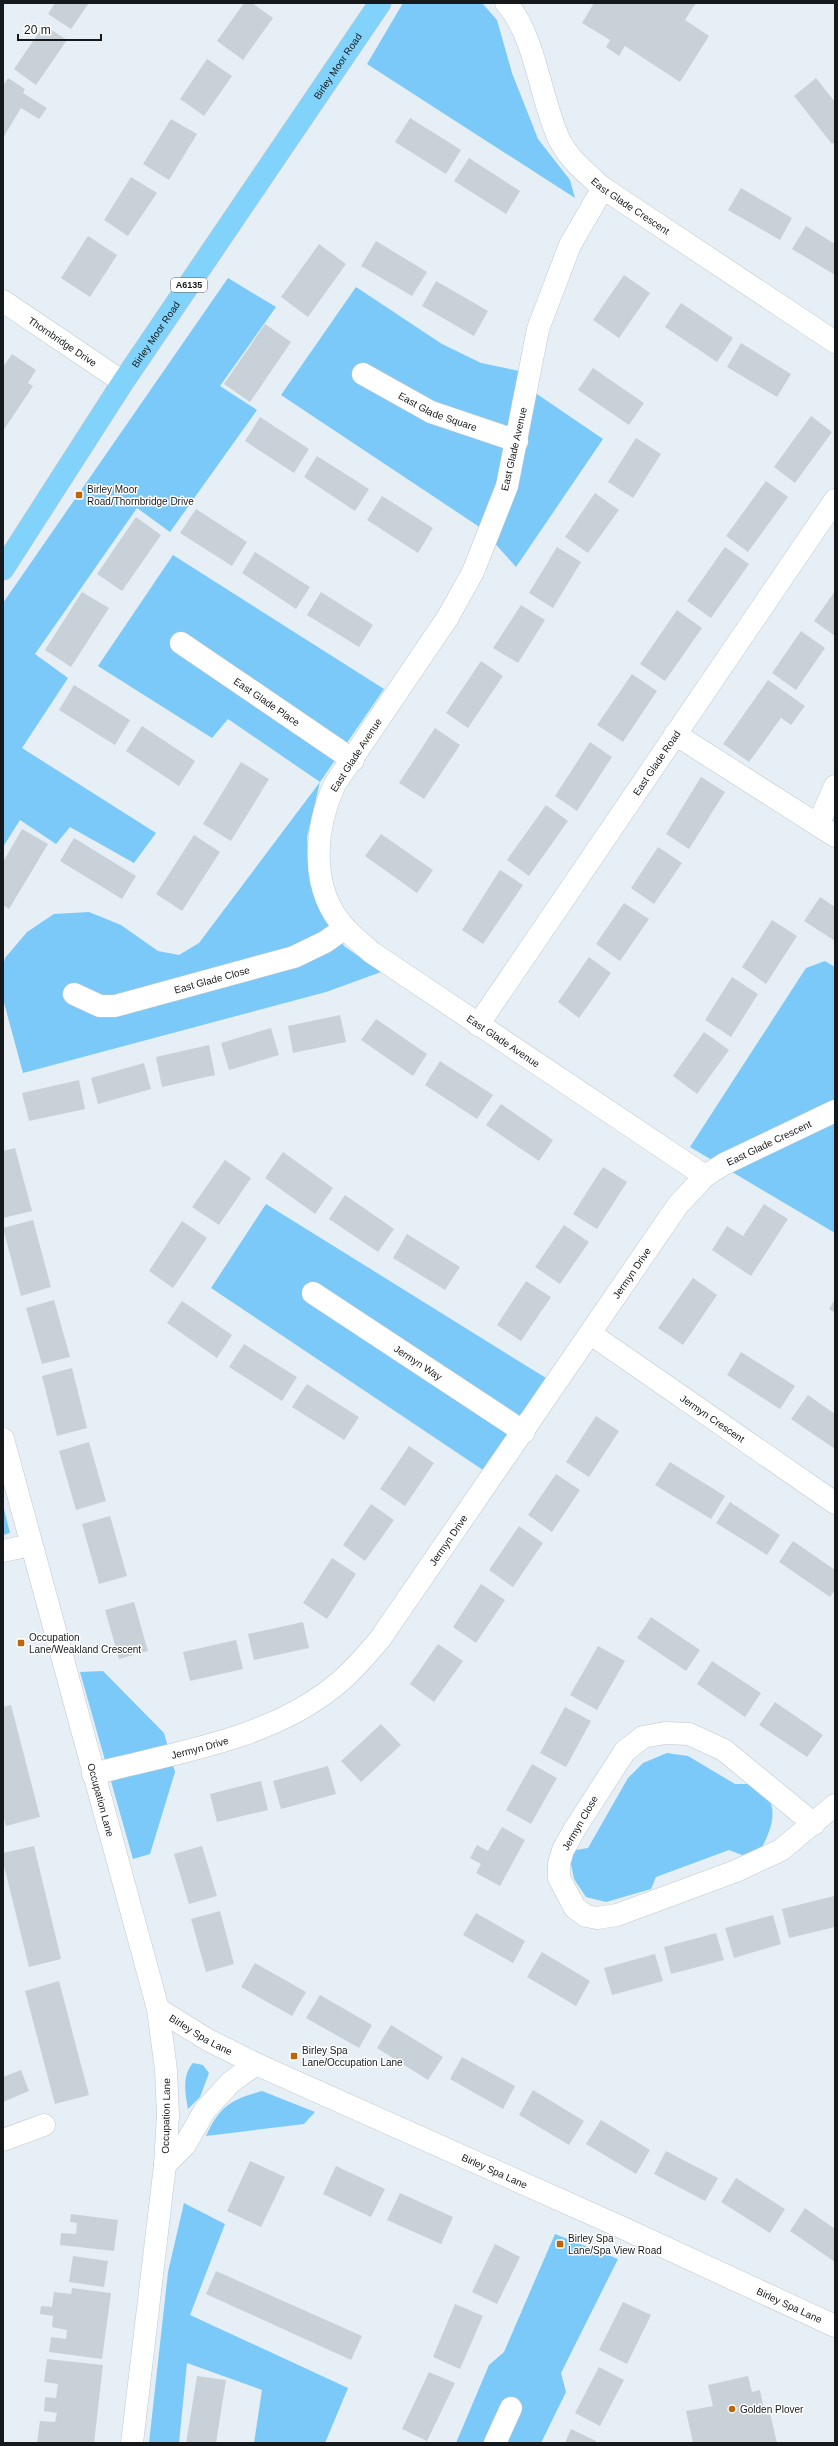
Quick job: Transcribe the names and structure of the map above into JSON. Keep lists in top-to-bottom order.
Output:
{
  "streets": {
    "main road": ["Birley Moor Road", "A6135"],
    "street": [
      "East Glade Crescent",
      "Thornbridge Drive",
      "East Glade Square",
      "East Glade Avenue",
      "East Glade Place",
      "East Glade Road",
      "East Glade Close",
      "Jermyn Drive",
      "Jermyn Way",
      "Jermyn Crescent",
      "Occupation Lane",
      "Jermyn Close",
      "Birley Spa Lane"
    ]
  },
  "crossings": [
    ["Birley Moor Road", "Thornbridge Drive"],
    ["East Glade Crescent", "East Glade Avenue"],
    ["East Glade Crescent", "Jermyn Drive"],
    ["East Glade Square", "East Glade Avenue"],
    ["East Glade Avenue", "East Glade Place"],
    ["East Glade Avenue", "East Glade Road"],
    ["East Glade Avenue", "East Glade Close"],
    ["East Glade Avenue", "Jermyn Drive"],
    ["Jermyn Drive", "Jermyn Way"],
    ["Jermyn Drive", "Jermyn Crescent"],
    ["Jermyn Drive", "Occupation Lane"],
    ["Occupation Lane", "Birley Spa Lane"]
  ],
  "places": {
    "transit": [
      "Birley Moor Road/Thornbridge Drive",
      "Occupation Lane/Weakland Crescent",
      "Birley Spa Lane/Occupation Lane",
      "Birley Spa Lane/Spa View Road"
    ],
    "other": ["Golden Plover"]
  },
  "scale_bar": "20 m"
}
